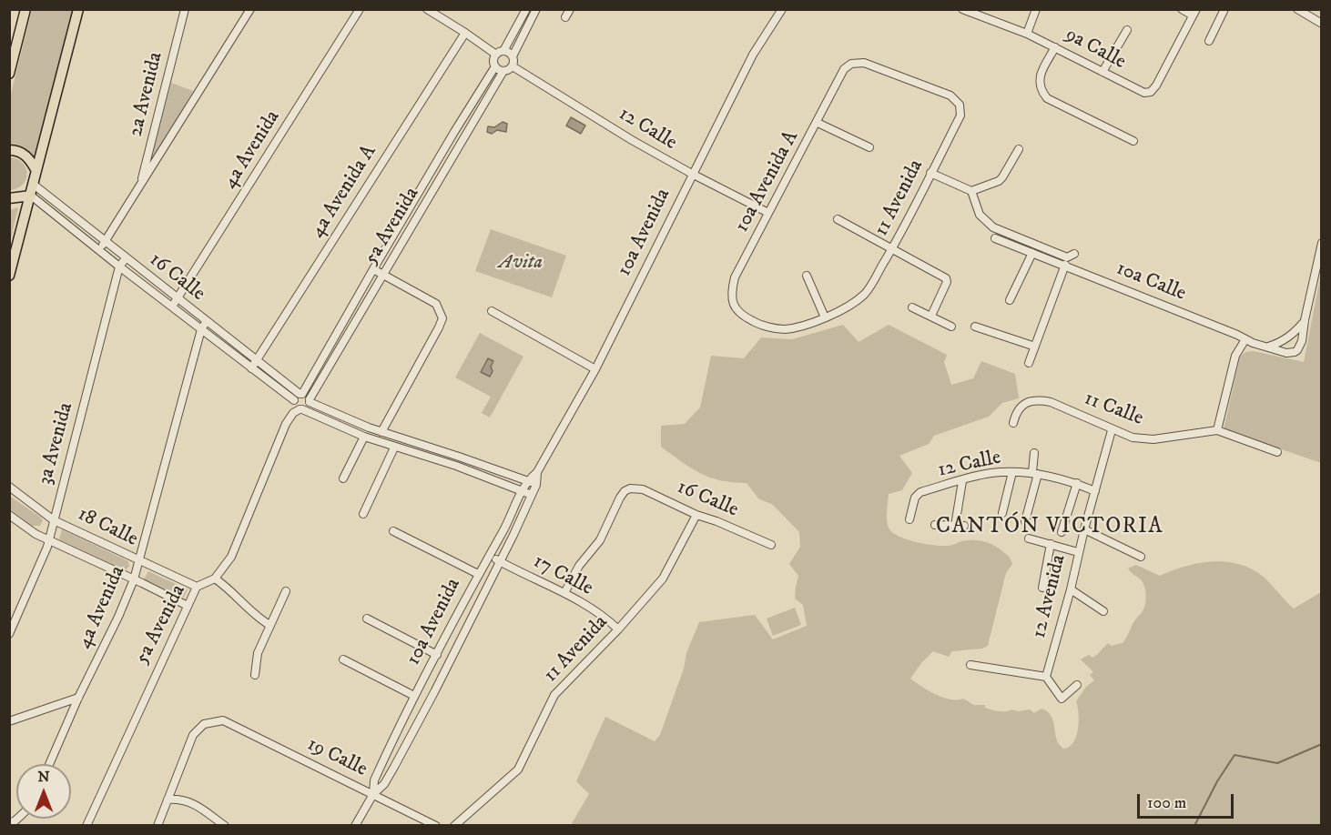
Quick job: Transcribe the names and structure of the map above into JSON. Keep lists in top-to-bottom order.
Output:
{
  "streets": {
    "street": [
      "9a Calle",
      "2a Avenida",
      "12 Calle",
      "4a Avenida",
      "10a Avenida A",
      "4a Avenida A",
      "11 Avenida",
      "5a Avenida",
      "10a Avenida",
      "16 Calle",
      "10a Calle",
      "11 Calle",
      "3a Avenida",
      "18 Calle",
      "17 Calle",
      "12 Avenida",
      "19 Calle"
    ]
  },
  "crossings": [
    ["12 Calle", "10a Avenida A"],
    ["12 Calle", "5a Avenida"],
    ["12 Calle", "10a Avenida"],
    ["12 Calle", "12 Avenida"],
    ["4a Avenida", "16 Calle"],
    ["4a Avenida", "18 Calle"],
    ["10a Avenida A", "11 Avenida"],
    ["4a Avenida A", "16 Calle"],
    ["11 Avenida", "16 Calle"],
    ["11 Avenida", "17 Calle"],
    ["5a Avenida", "16 Calle"],
    ["5a Avenida", "18 Calle"],
    ["10a Avenida", "16 Calle"],
    ["10a Avenida", "17 Calle"],
    ["10a Avenida", "19 Calle"],
    ["16 Calle", "3a Avenida"],
    ["16 Calle", "17 Calle"],
    ["11 Calle", "12 Avenida"],
    ["3a Avenida", "18 Calle"]
  ],
  "districts": ["CANTÓN VICTORIA"],
  "parks": ["Avita"],
  "scale_bar": "100 m",
  "north": "top"
}
